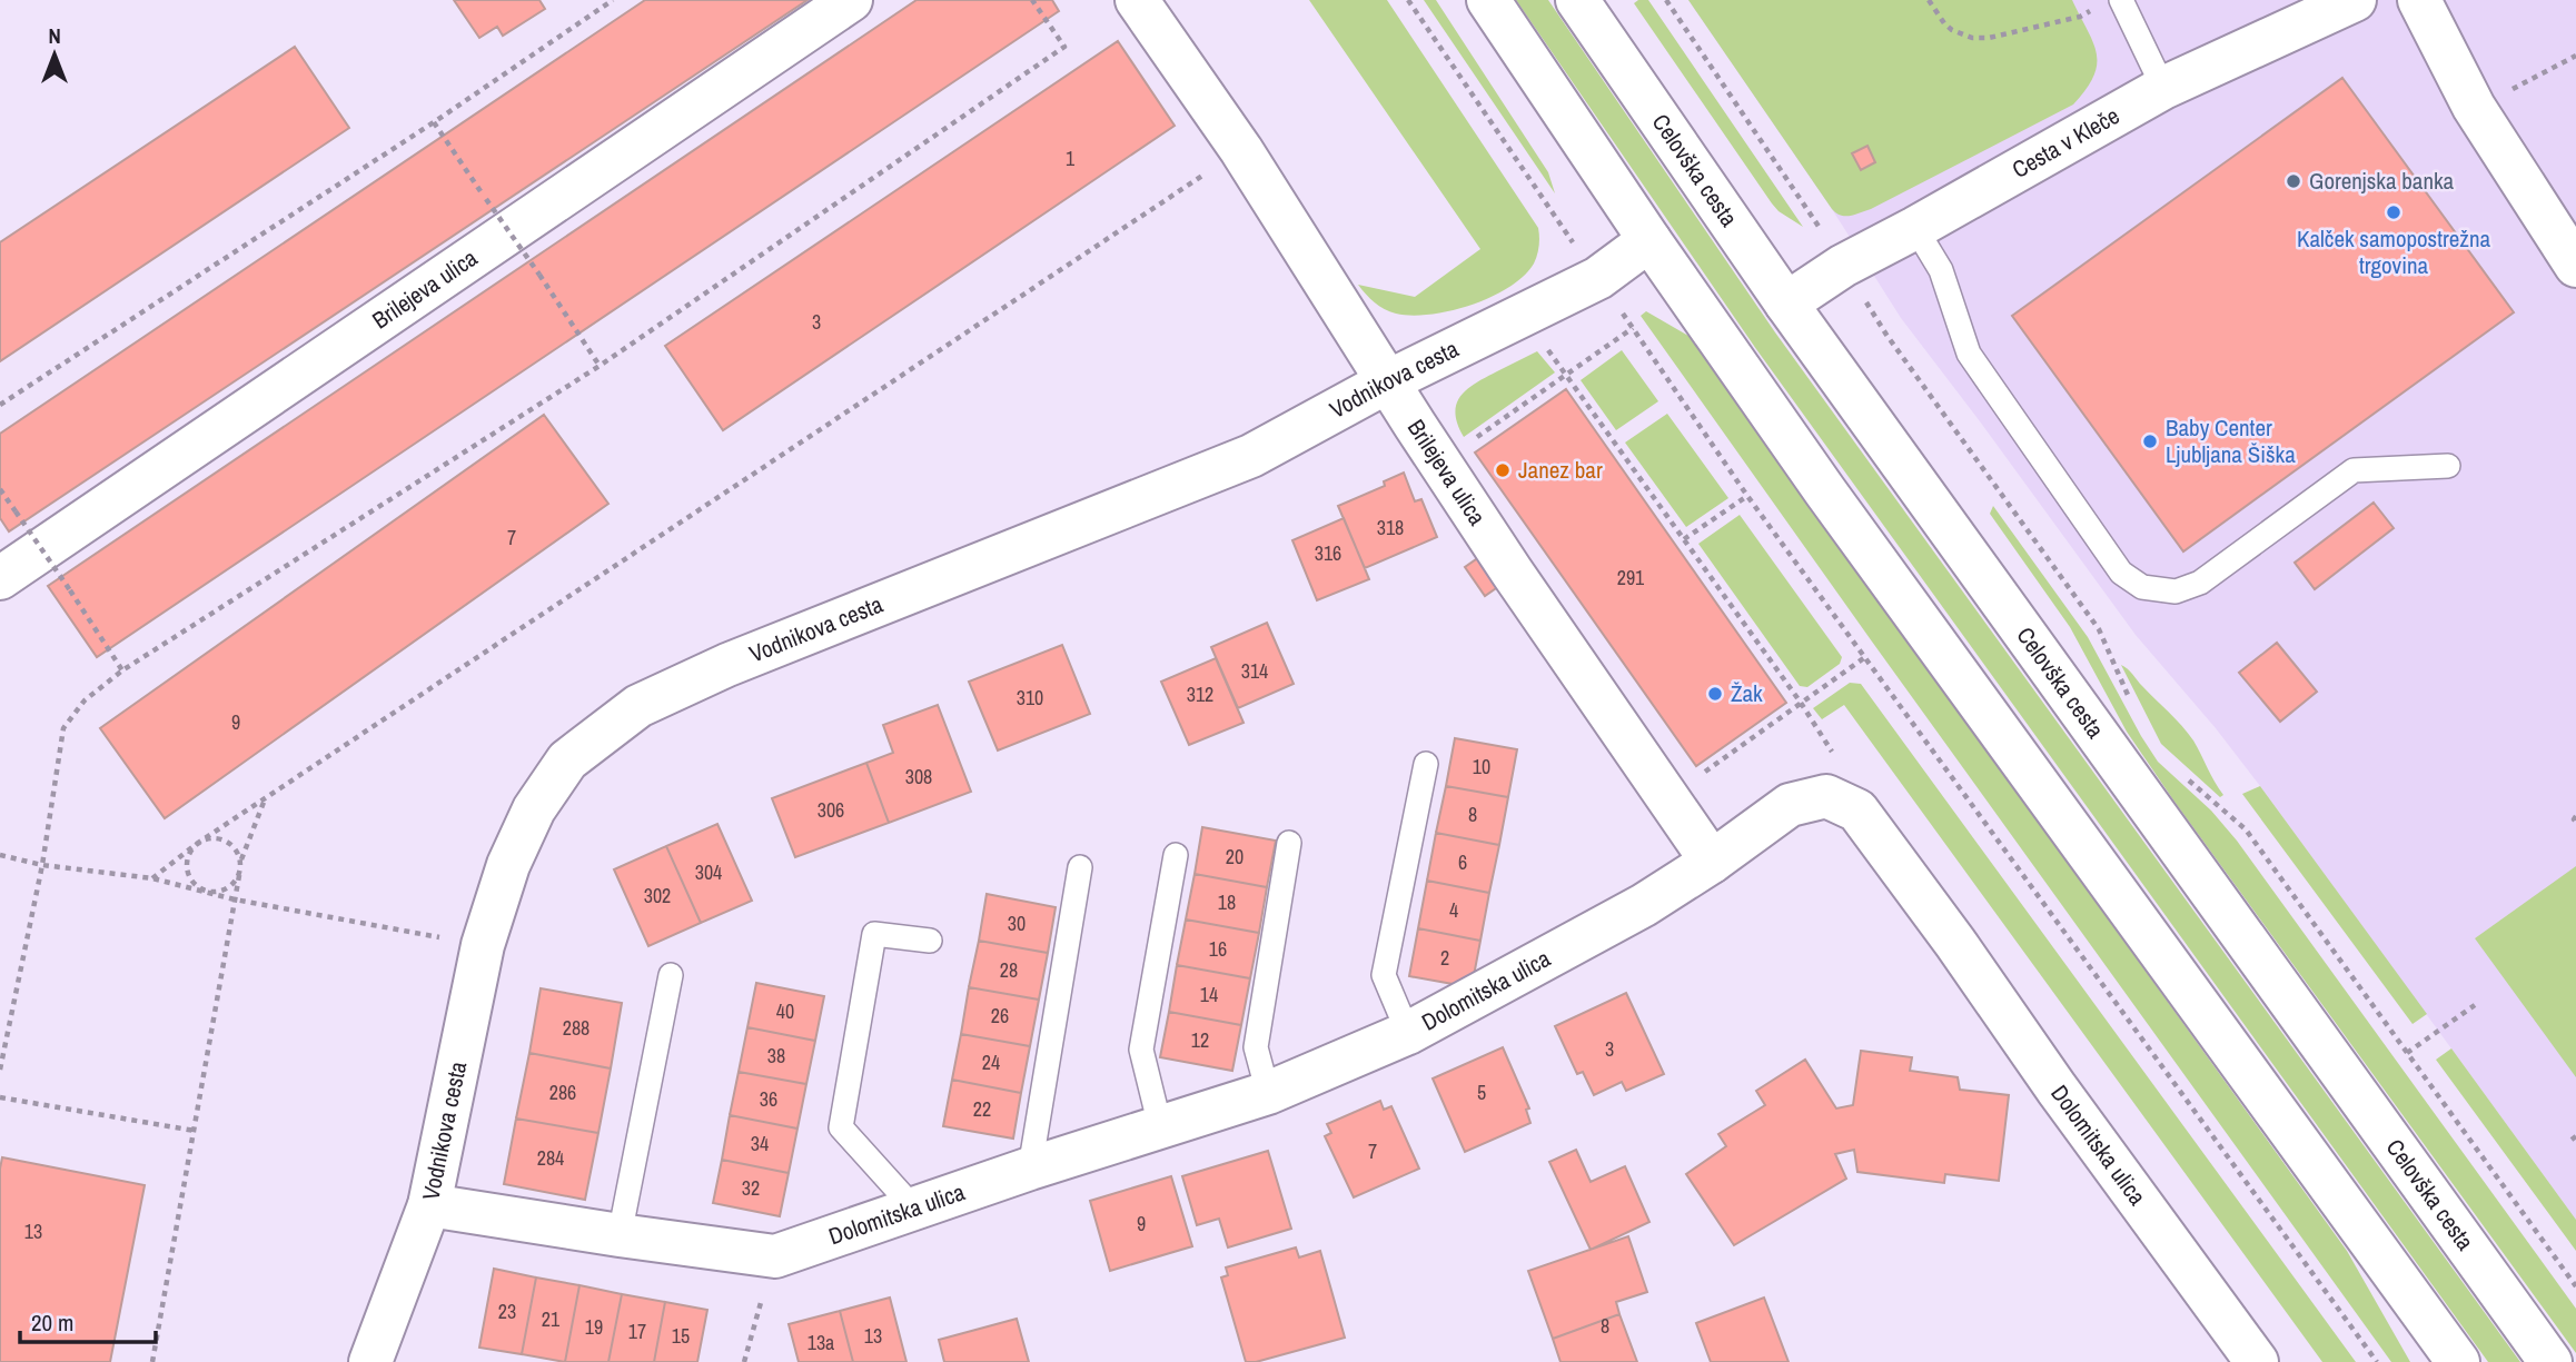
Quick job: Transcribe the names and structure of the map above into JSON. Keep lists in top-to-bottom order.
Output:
{
  "streets": {
    "street": [
      "Cesta v Kleče",
      "Celovška cesta",
      "Brilejeva ulica",
      "Vodnikova cesta",
      "Dolomitska ulica"
    ]
  },
  "crossings": [
    ["Cesta v Kleče", "Celovška cesta"],
    ["Brilejeva ulica", "Vodnikova cesta"],
    ["Brilejeva ulica", "Dolomitska ulica"],
    ["Vodnikova cesta", "Dolomitska ulica"]
  ],
  "places": [
    "Gorenjska banka",
    "Kalček samopostrežna trgovina",
    "Baby Center Ljubljana Šiška",
    "Janez bar",
    "Žak"
  ],
  "house_numbers": [
    "1",
    "3",
    "318",
    "7",
    "316",
    "291",
    "314",
    "312",
    "310",
    "9",
    "10",
    "308",
    "306",
    "8",
    "20",
    "6",
    "304",
    "302",
    "18",
    "4",
    "30",
    "16",
    "2",
    "28",
    "14",
    "40",
    "26",
    "288",
    "12",
    "3",
    "38",
    "24",
    "286",
    "5",
    "36",
    "22",
    "34",
    "7",
    "284",
    "32",
    "9",
    "13",
    "23",
    "21",
    "8",
    "19",
    "17",
    "15",
    "13",
    "13a"
  ],
  "scale_bar": "20 m",
  "north": "top"
}
